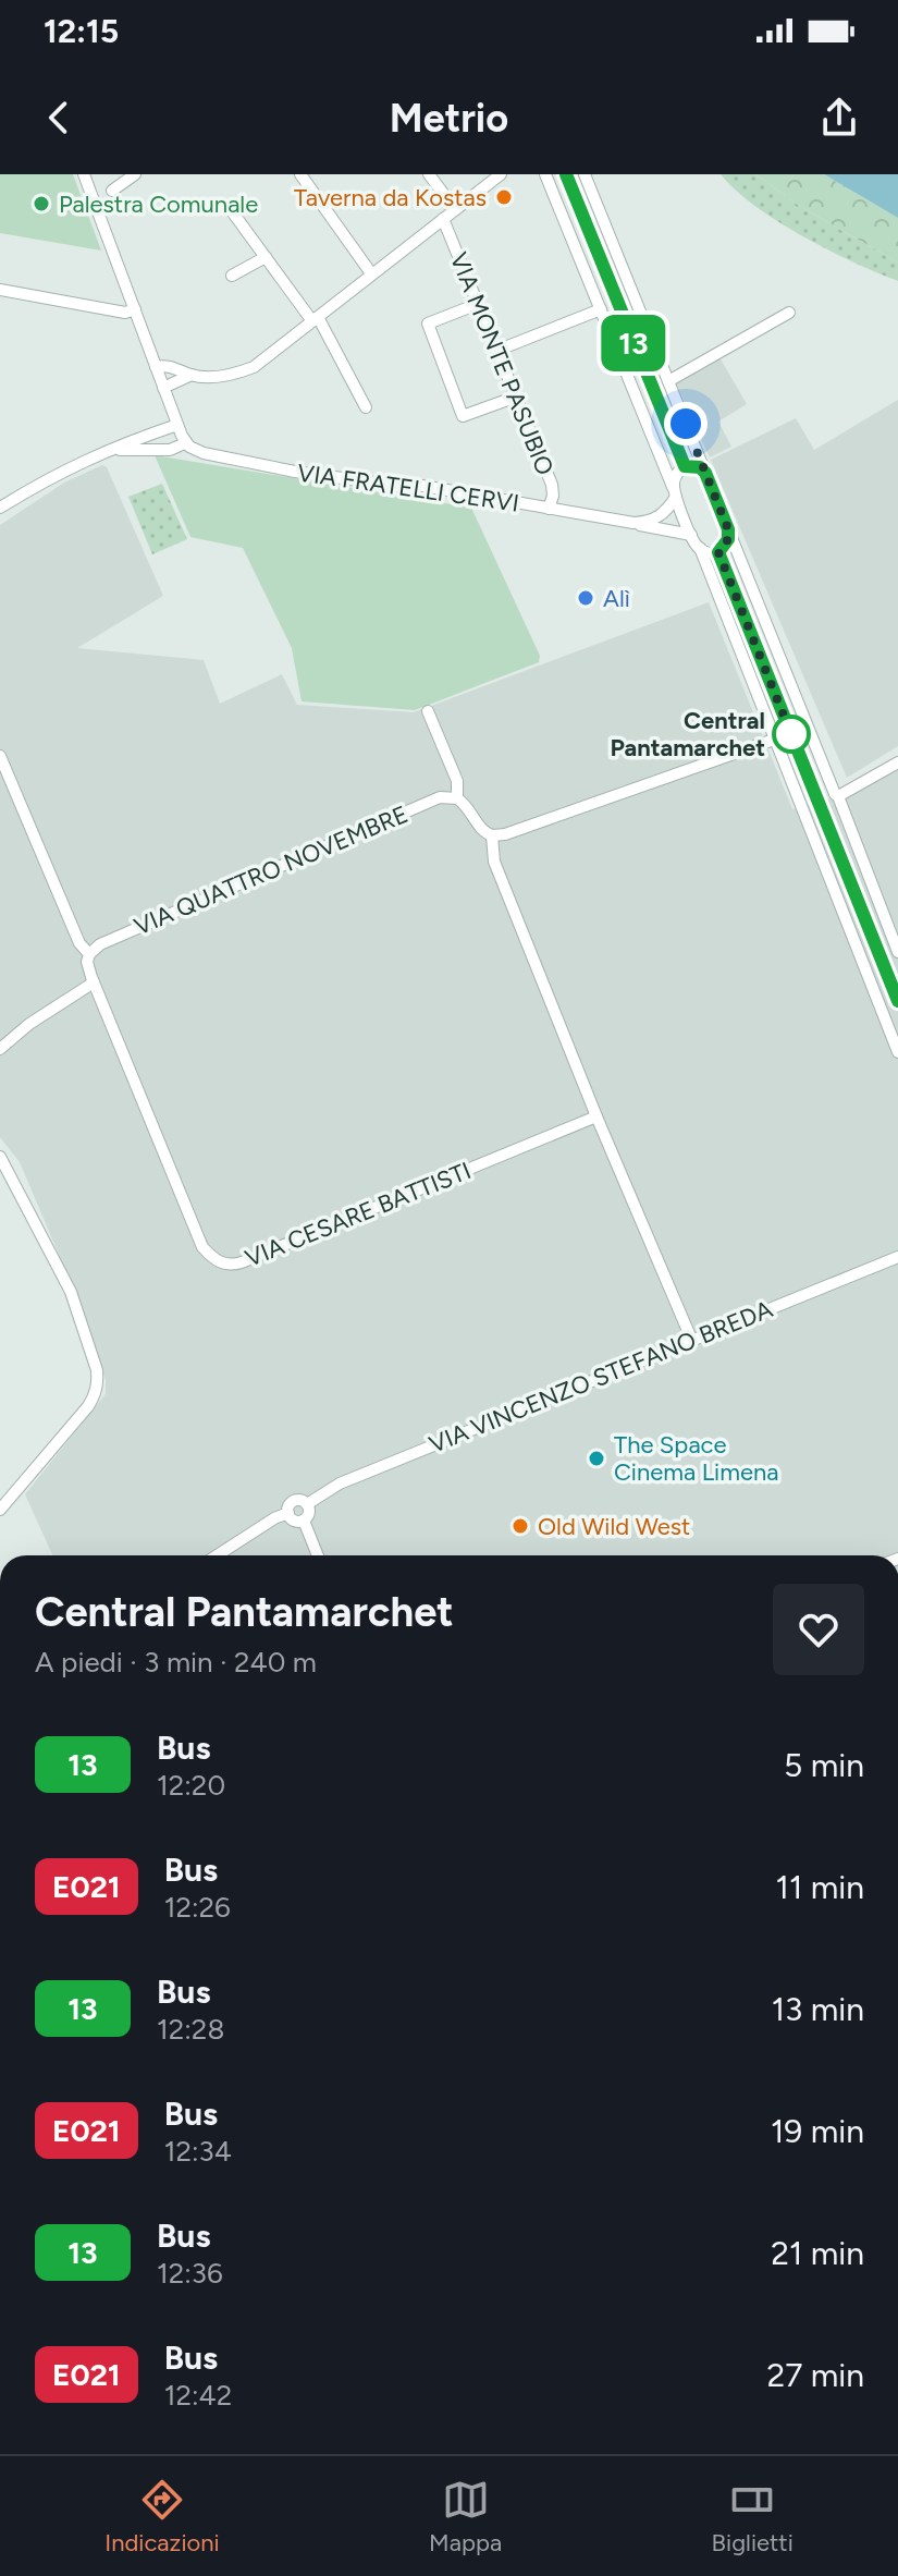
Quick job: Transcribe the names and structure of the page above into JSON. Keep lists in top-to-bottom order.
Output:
{
  "streets": {
    "street": [
      "VIA MONTE PASUBIO",
      "VIA FRATELLI CERVI",
      "VIA QUATTRO NOVEMBRE",
      "VIA CESARE BATTISTI",
      "VIA VINCENZO STEFANO BREDA"
    ]
  },
  "crossings": [
    ["VIA MONTE PASUBIO", "VIA FRATELLI CERVI"],
    ["VIA QUATTRO NOVEMBRE", "VIA CESARE BATTISTI"]
  ],
  "places": [
    "Taverna da Kostas",
    "Palestra Comunale",
    "Alì",
    "Central Pantamarchet",
    "The Space Cinema Limena",
    "Old Wild West"
  ],
  "lines": ["bus line 13"],
  "page": {
    "status": "12:15",
    "header": "Metrio",
    "on_map": "13",
    "heading": ["Central Pantamarchet", "A piedi · 3 min · 240 m"],
    "list": [
      {
        "mark": "13",
        "name": "Bus",
        "note": "12:20",
        "value": "5 min"
      },
      {
        "mark": "E021",
        "name": "Bus",
        "note": "12:26",
        "value": "11 min"
      },
      {
        "mark": "13",
        "name": "Bus",
        "note": "12:28",
        "value": "13 min"
      },
      {
        "mark": "E021",
        "name": "Bus",
        "note": "12:34",
        "value": "19 min"
      },
      {
        "mark": "13",
        "name": "Bus",
        "note": "12:36",
        "value": "21 min"
      },
      {
        "mark": "E021",
        "name": "Bus",
        "note": "12:42",
        "value": "27 min"
      }
    ],
    "tabs": ["Indicazioni", "Mappa", "Biglietti"]
  }
}
